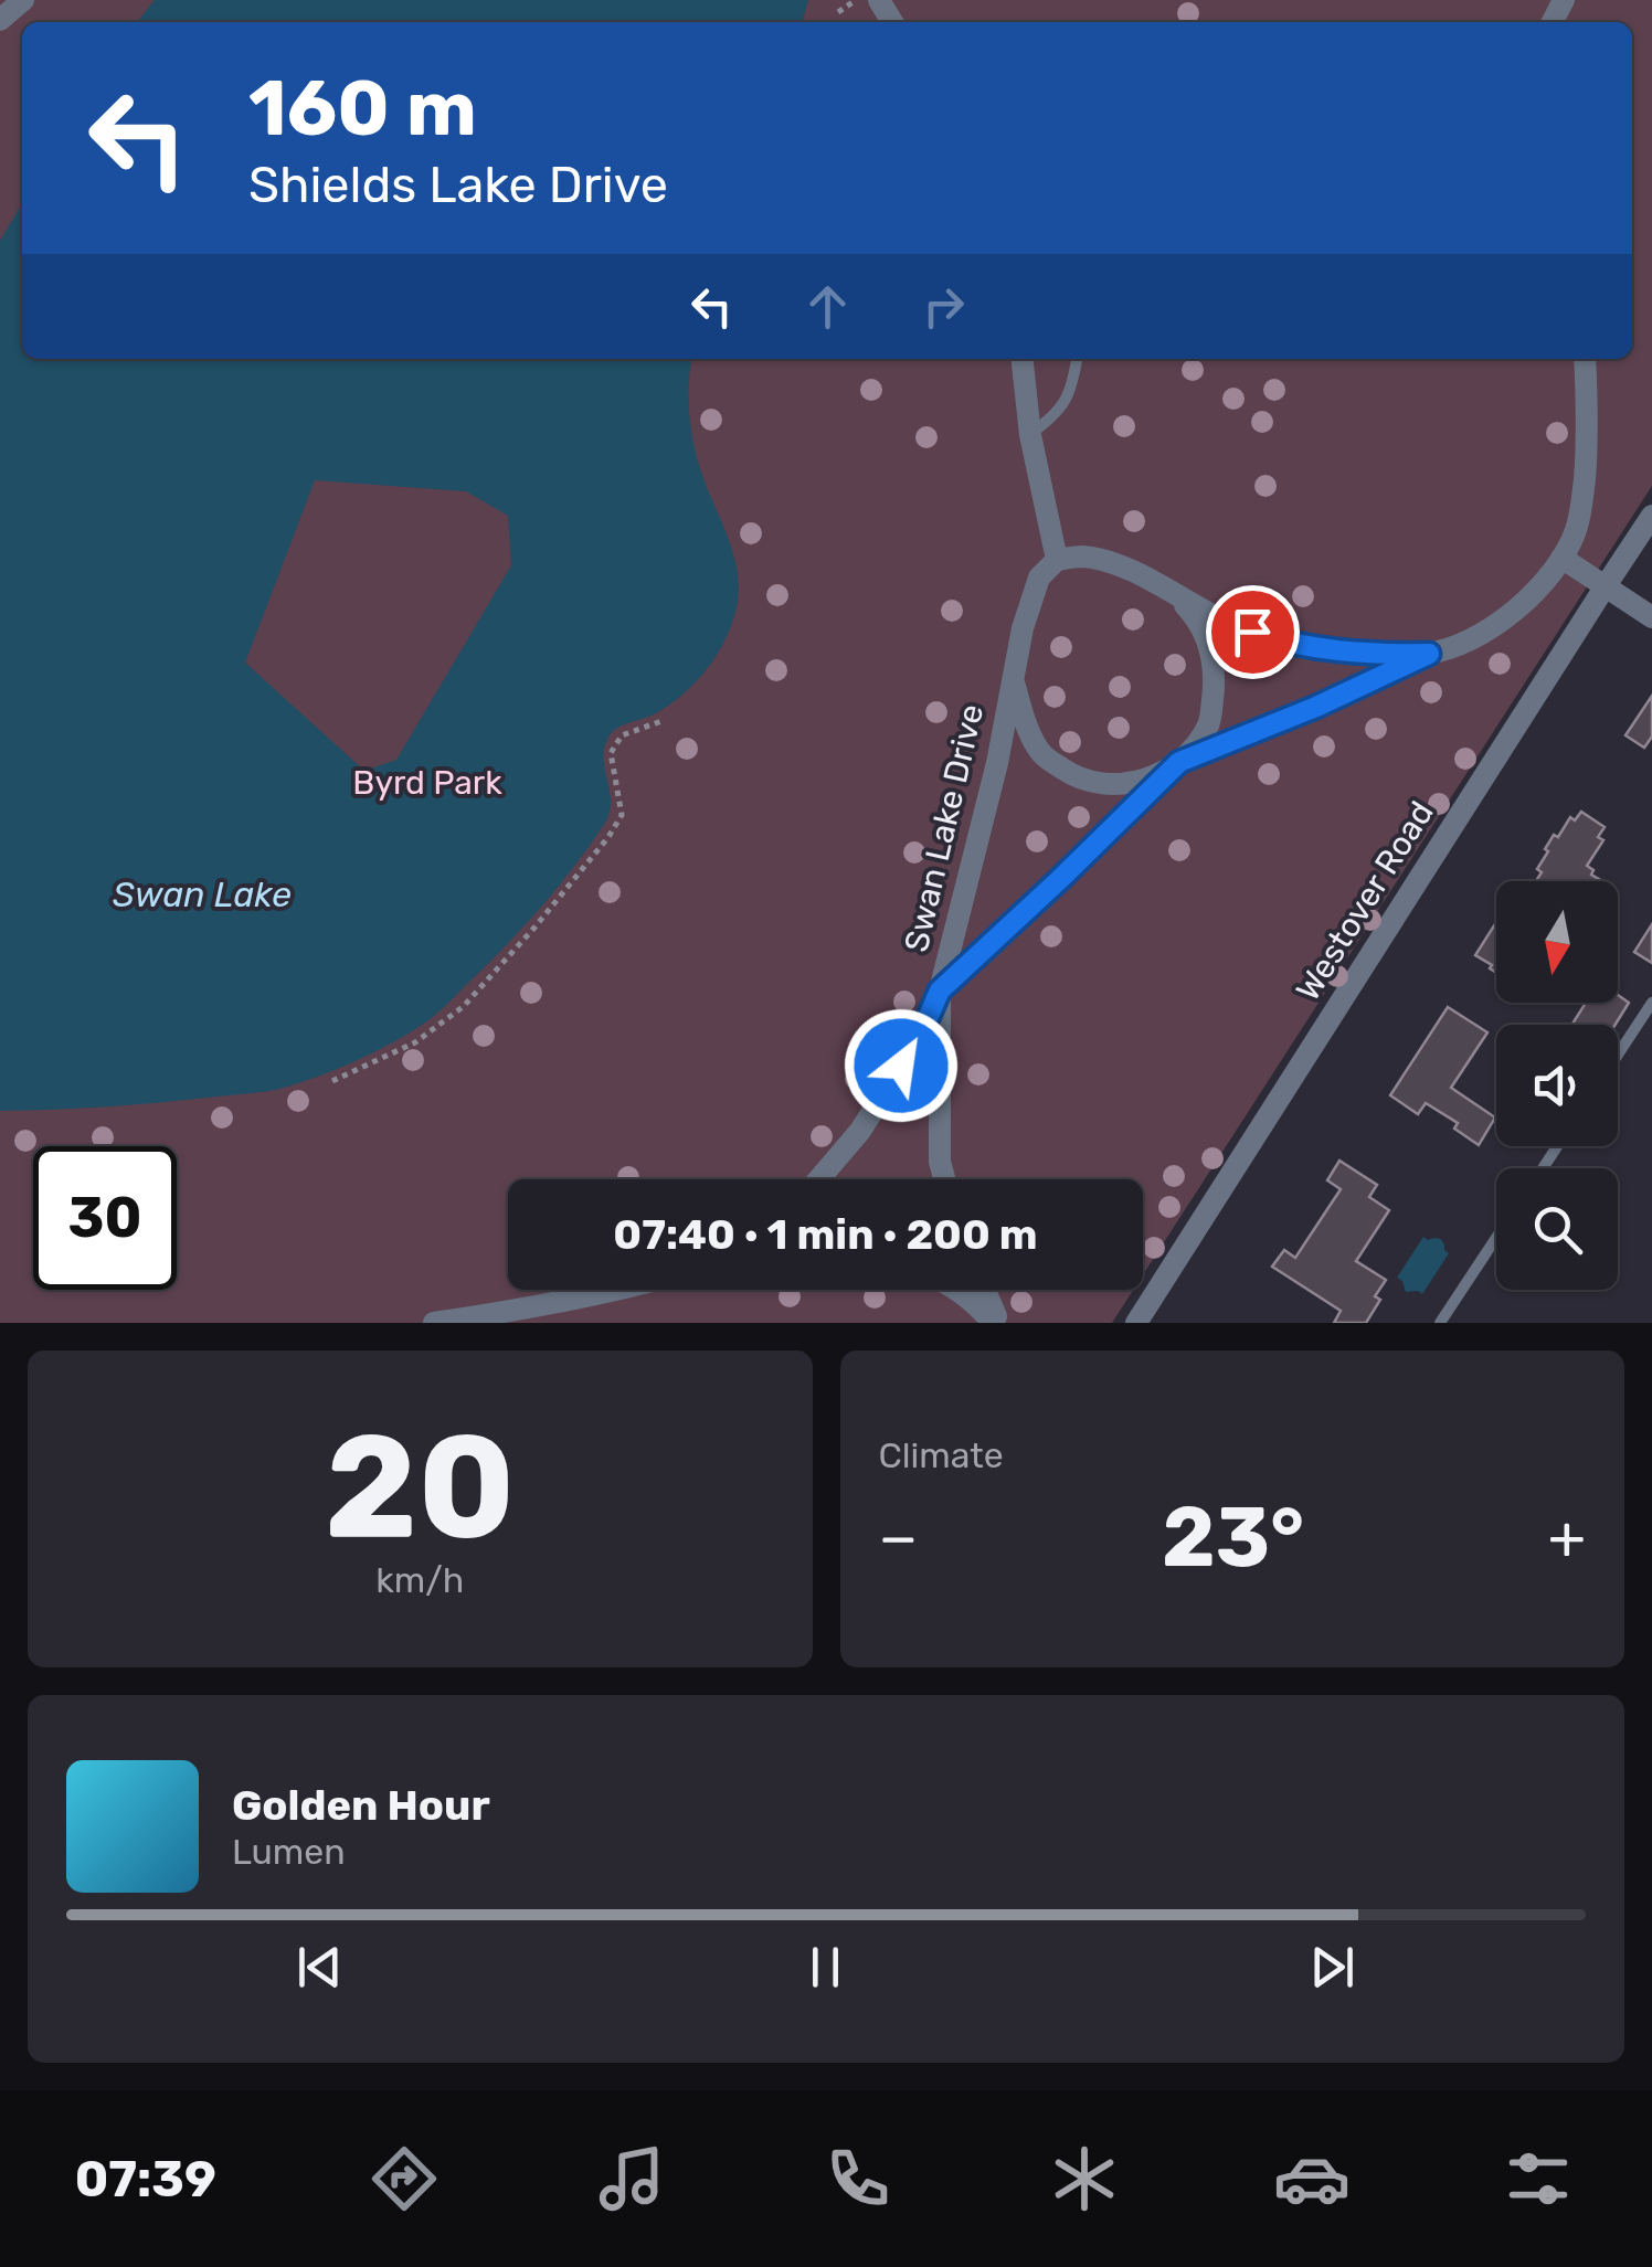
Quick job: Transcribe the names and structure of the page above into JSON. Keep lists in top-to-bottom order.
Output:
{
  "streets": {
    "street": ["Swan Lake Drive", "Westover Road"]
  },
  "water": ["Swan Lake"],
  "parks": ["Byrd Park"],
  "north": "bottom",
  "page": {
    "turn": ["160 m", "Shields Lake Drive"],
    "limit": "30",
    "trip": "07:40 · 1 min · 200 m",
    "tile": [
      ["20", "km/h"],
      "Climate"
    ],
    "heat": ["−", "23°", "+"],
    "song": ["Golden Hour", "Lumen"],
    "tabs": "07:39"
  }
}
